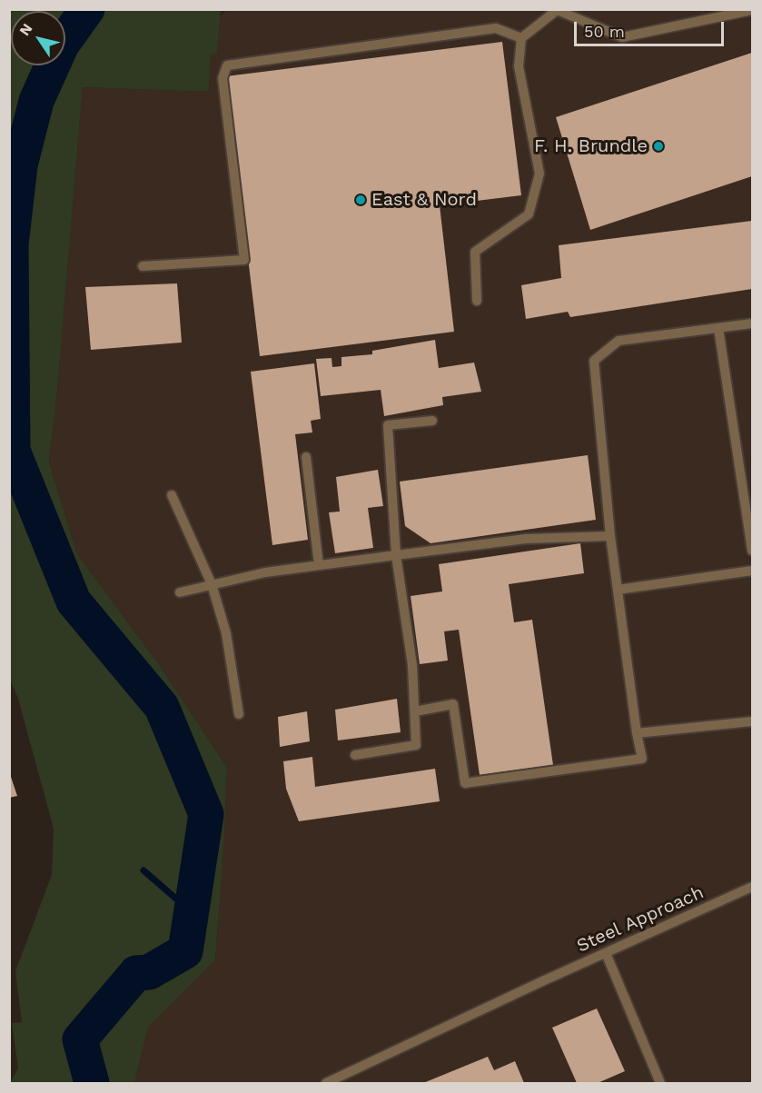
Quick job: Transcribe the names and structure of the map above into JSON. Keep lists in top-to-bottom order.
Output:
{
  "streets": {
    "lane": ["Steel Approach"]
  },
  "places": ["F. H. Brundle", "East & Nord"],
  "scale_bar": "50 m",
  "north": "top left"
}
